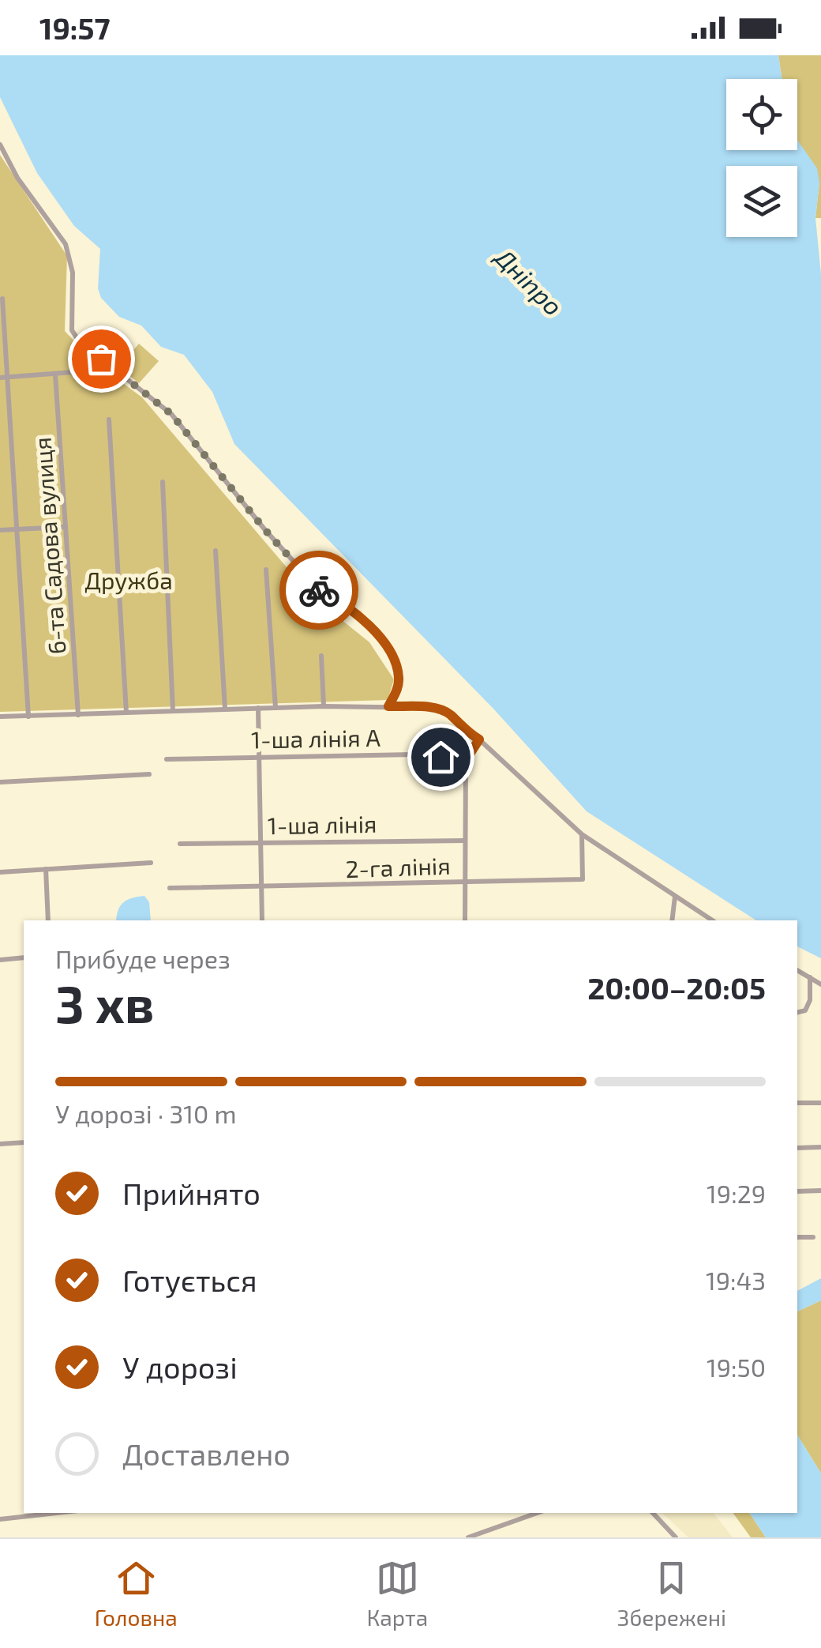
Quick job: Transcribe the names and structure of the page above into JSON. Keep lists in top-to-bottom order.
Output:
{
  "streets": {
    "street": [
      "6-та Садова вулиця",
      "1-ша лінія А",
      "1-ша лінія",
      "2-га лінія"
    ]
  },
  "water": ["Дніпро"],
  "parks": ["Дружба"],
  "page": {
    "status": "19:57",
    "heading": ["3 хв", "Прибуде через", "20:00–20:05"],
    "bar": "У дорозі · 310 m",
    "list": [
      ["Прийнято", "19:29"],
      ["Готується", "19:43"],
      ["У дорозі", "19:50"],
      "Доставлено"
    ],
    "tabs": ["Головна", "Карта", "Збережені"]
  }
}
